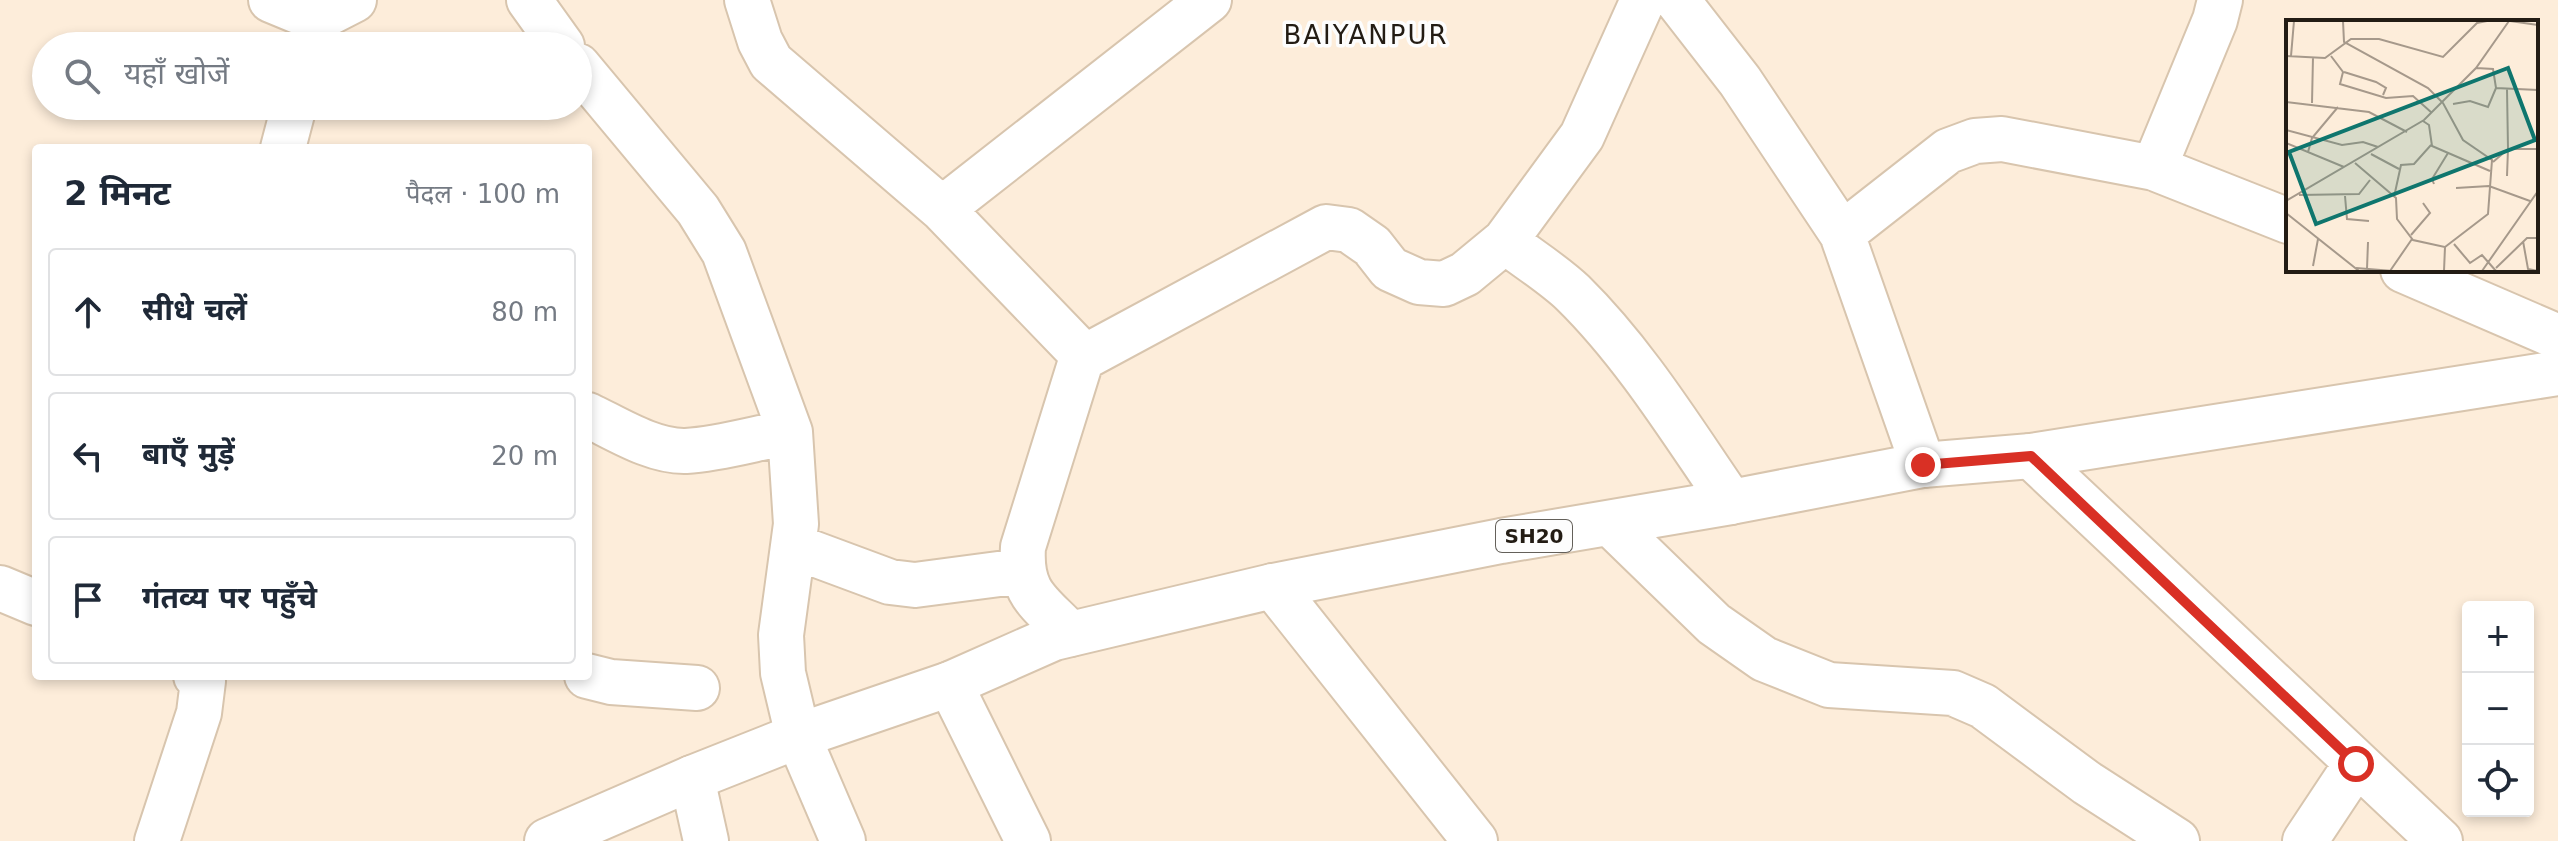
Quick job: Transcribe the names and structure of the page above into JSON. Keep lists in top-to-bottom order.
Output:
{
  "streets": {
    "street": ["SH20"]
  },
  "districts": ["BAIYANPUR"],
  "page": {
    "search": "यहाँ खोजें",
    "heading": ["2 मिनट", "पैदल · 100 m"],
    "list": [
      ["सीधे चलें", "80 m"],
      ["बाएँ मुड़ें", "20 m"],
      "गंतव्य पर पहुँचे"
    ],
    "map_buttons": ["+", "−"]
  }
}
